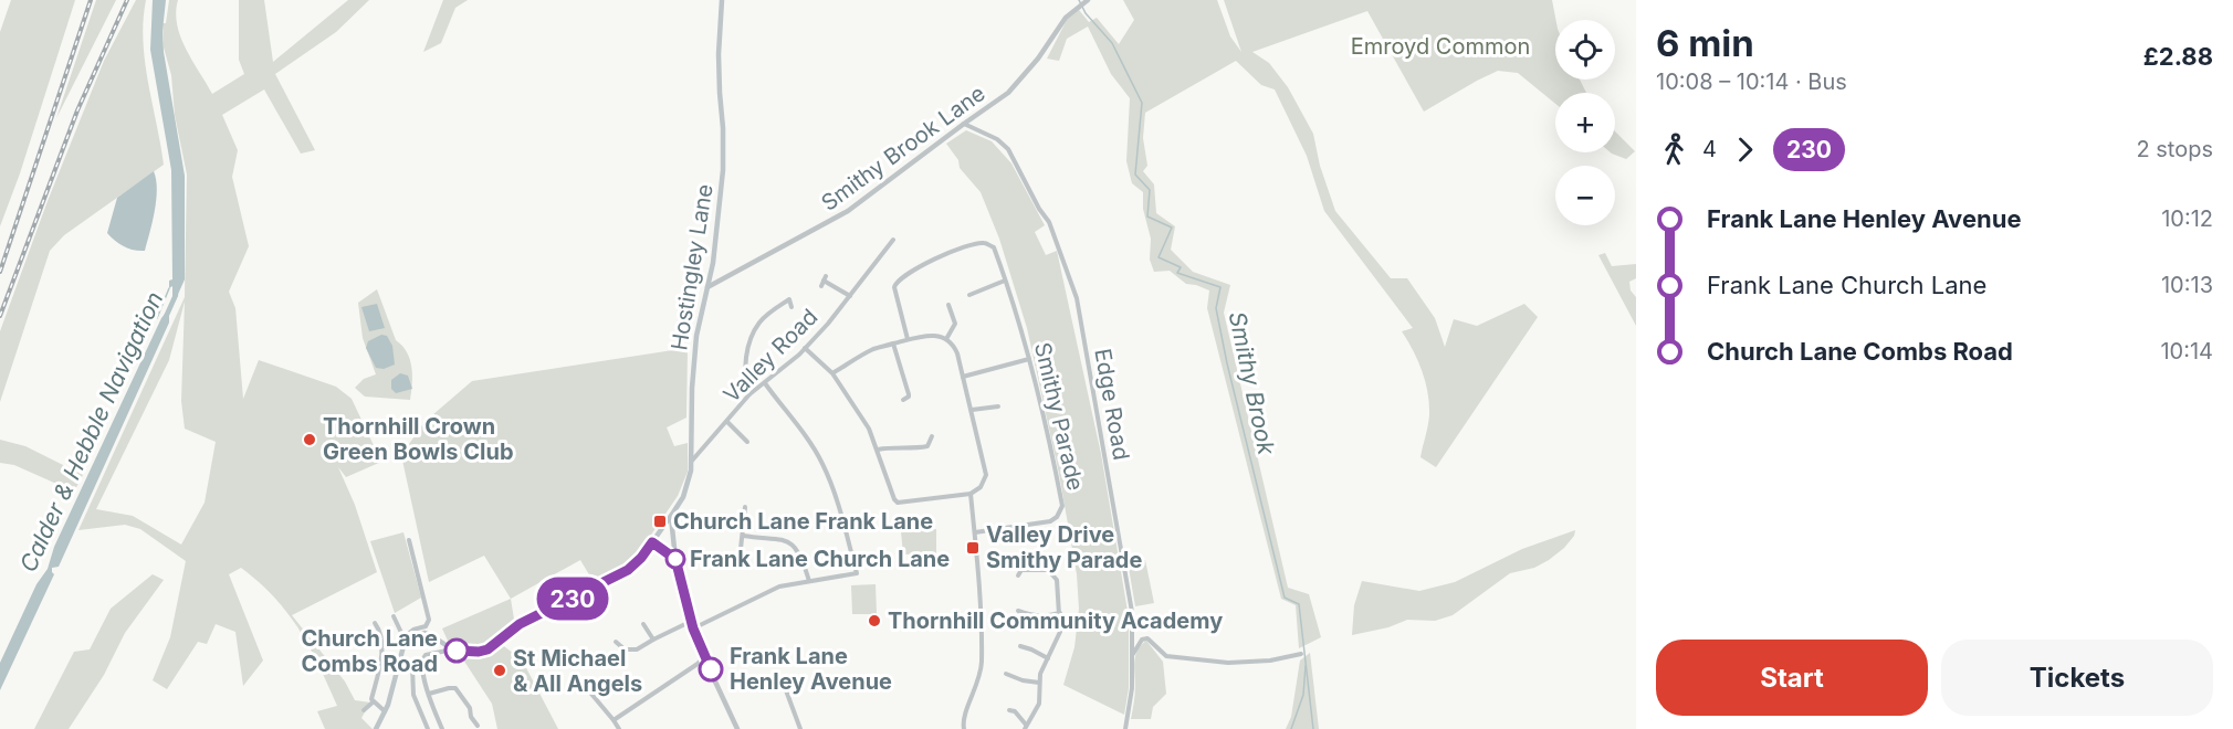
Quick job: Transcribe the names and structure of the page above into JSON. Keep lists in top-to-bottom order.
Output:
{
  "streets": {
    "main road": ["Hostingley Lane"],
    "street": [
      "Smithy Brook Lane",
      "Valley Road",
      "Edge Road",
      "Smithy Parade"
    ]
  },
  "crossings": [
    ["Smithy Brook Lane", "Hostingley Lane"],
    ["Smithy Brook Lane", "Edge Road"],
    ["Hostingley Lane", "Valley Road"]
  ],
  "water": ["Smithy Brook", "Calder & Hebble Navigation"],
  "parks": ["Emroyd Common"],
  "places": {
    "other": [
      "Thornhill Crown Green Bowls Club",
      "Frank Lane Church Lane",
      "Thornhill Community Academy",
      "Church Lane Combs Road",
      "Frank Lane Henley Avenue",
      "St Michael & All Angels"
    ],
    "transit": ["Church Lane Frank Lane", "Valley Drive Smithy Parade"]
  },
  "lines": ["bus line 230"],
  "page": {
    "on_map": "230",
    "heading": ["6 min", "10:08 – 10:14 · Bus", "£2.88"],
    "map_buttons": ["+", "−"],
    "legs": ["4", "230", "2 stops"],
    "list": [
      {
        "name": "Frank Lane Henley Avenue",
        "value": "10:12"
      },
      {
        "name": "Frank Lane Church Lane",
        "value": "10:13"
      },
      {
        "name": "Church Lane Combs Road",
        "value": "10:14"
      }
    ],
    "buttons": ["Start", "Tickets"]
  }
}
